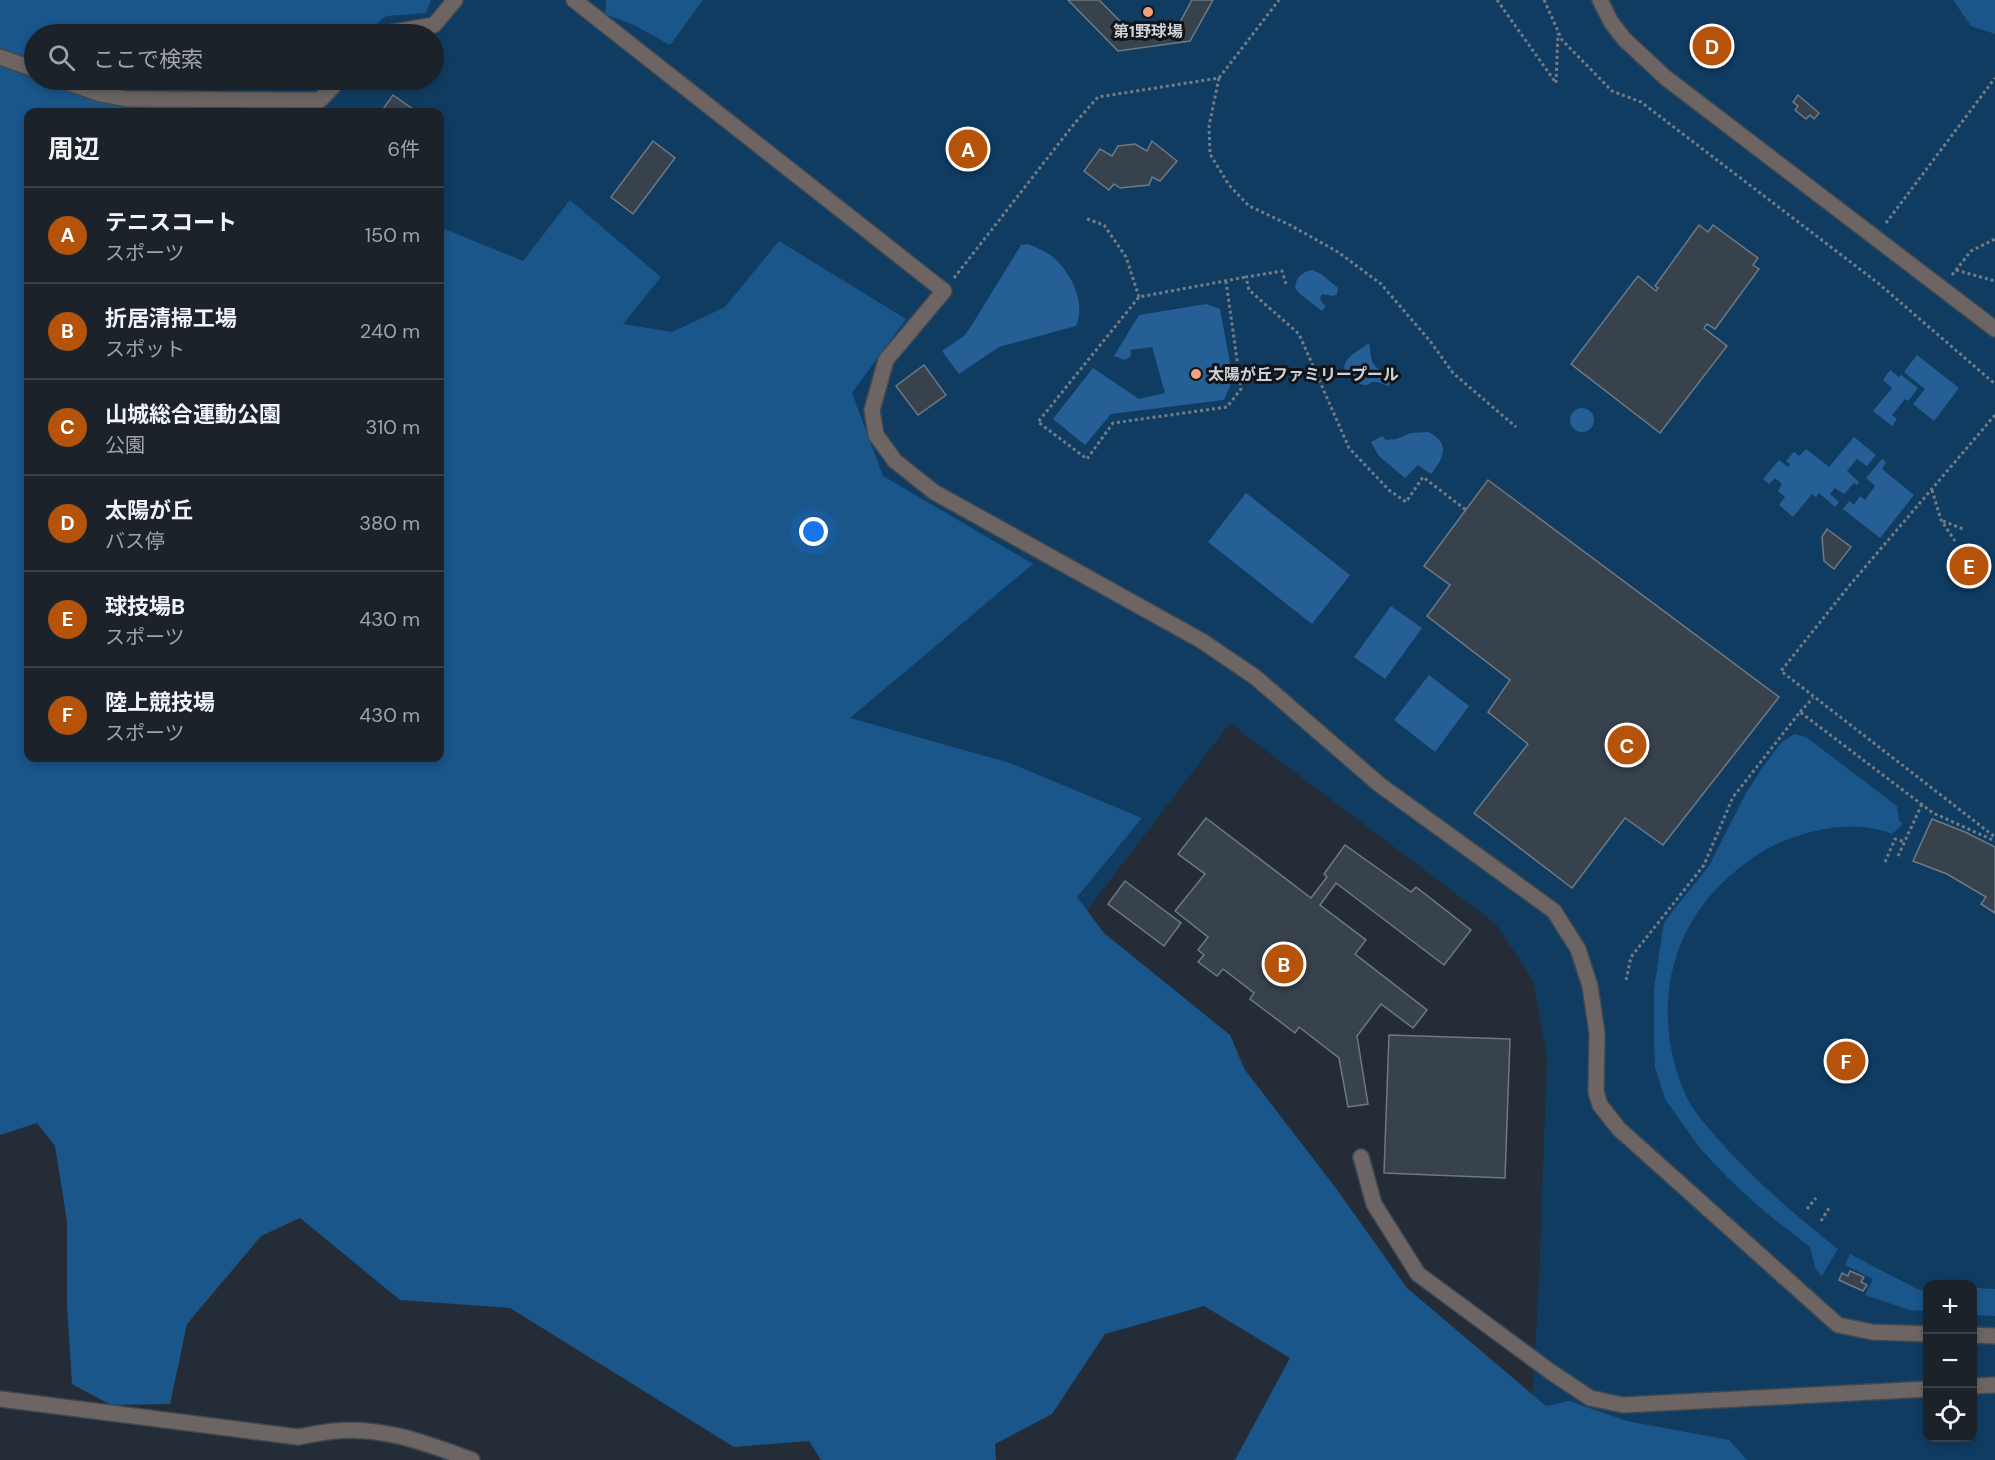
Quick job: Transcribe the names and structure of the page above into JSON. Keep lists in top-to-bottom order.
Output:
{
  "places": ["第1野球場", "太陽が丘ファミリープール"],
  "page": {
    "pins": [
      "D",
      "A",
      "E",
      "C",
      "B",
      "F"
    ],
    "search": "ここで検索",
    "heading": ["周辺", "6件"],
    "list": [
      {
        "mark": "A",
        "name": "テニスコート",
        "note": "スポーツ",
        "value": "150 m"
      },
      {
        "mark": "B",
        "name": "折居清掃工場",
        "note": "スポット",
        "value": "240 m"
      },
      {
        "mark": "C",
        "name": "山城総合運動公園",
        "note": "公園",
        "value": "310 m"
      },
      {
        "mark": "D",
        "name": "太陽が丘",
        "note": "バス停",
        "value": "380 m"
      },
      {
        "mark": "E",
        "name": "球技場B",
        "note": "スポーツ",
        "value": "430 m"
      },
      {
        "mark": "F",
        "name": "陸上競技場",
        "note": "スポーツ",
        "value": "430 m"
      }
    ],
    "map_buttons": ["+", "−"]
  }
}
